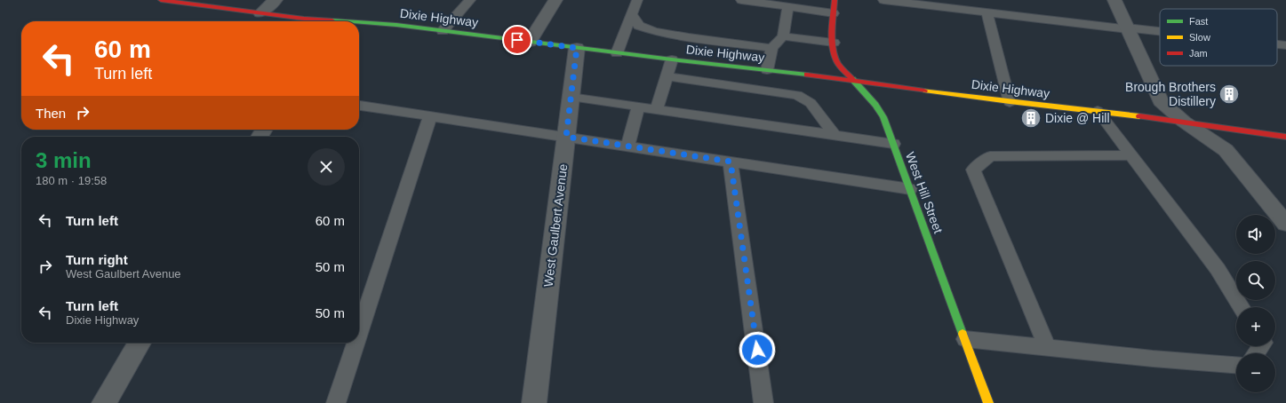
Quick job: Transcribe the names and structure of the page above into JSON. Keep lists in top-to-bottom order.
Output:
{
  "streets": {
    "street": ["Dixie Highway", "West Hill Street", "West Gaulbert Avenue"]
  },
  "crossings": [
    ["Dixie Highway", "West Hill Street"],
    ["Dixie Highway", "West Gaulbert Avenue"]
  ],
  "places": {
    "building": ["Brough Brothers Distillery", "Dixie @ Hill"]
  },
  "legend": ["Fast", "Slow", "Jam"],
  "page": {
    "turn": ["60 m", "Turn left"],
    "then": "Then",
    "heading": ["3 min", "180 m · 19:58"],
    "list": [
      {
        "name": "Turn left",
        "value": "60 m"
      },
      {
        "name": "Turn right",
        "note": "West Gaulbert Avenue",
        "value": "50 m"
      },
      {
        "name": "Turn left",
        "note": "Dixie Highway",
        "value": "50 m"
      }
    ],
    "map_buttons": ["+", "−"]
  }
}
